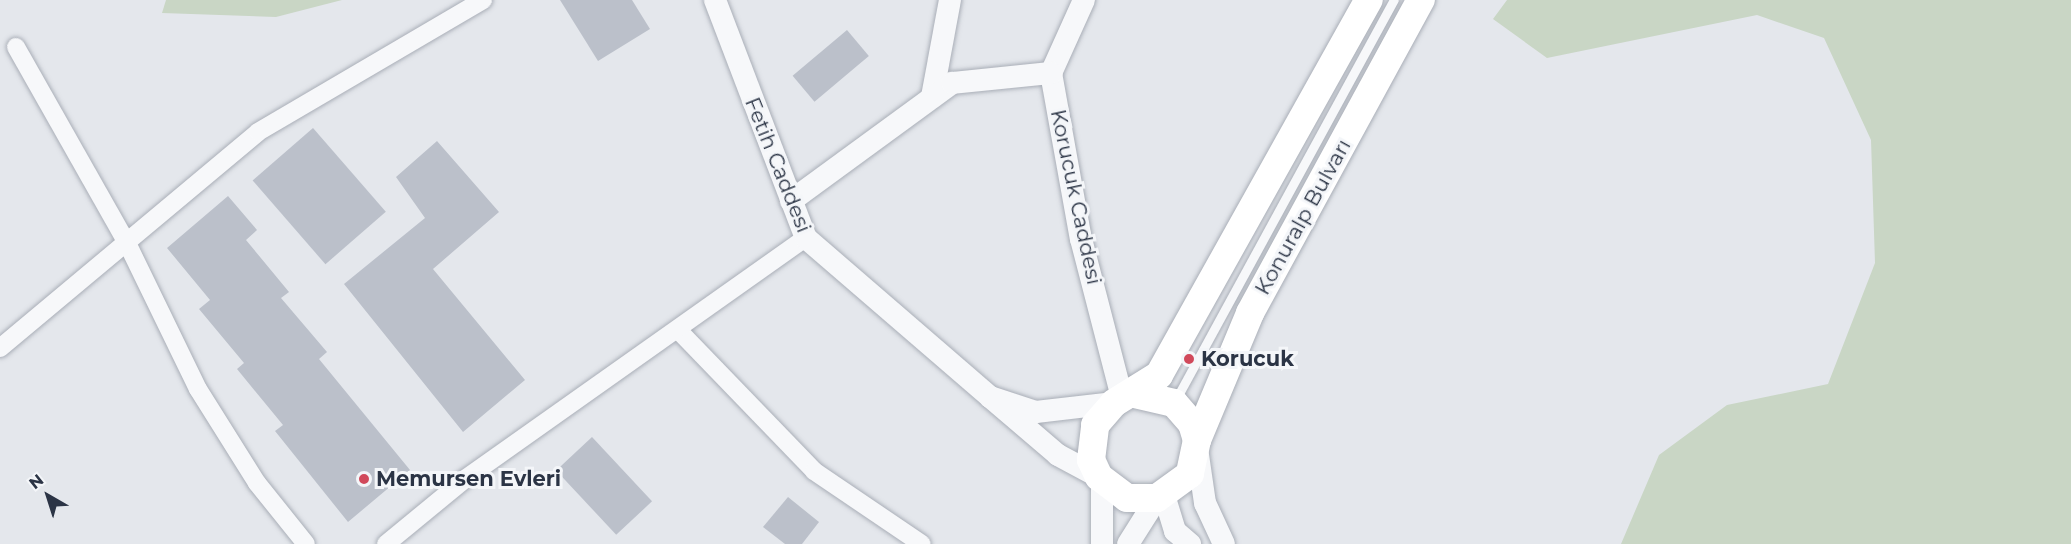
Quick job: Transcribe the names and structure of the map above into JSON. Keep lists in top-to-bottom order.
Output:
{
  "streets": {
    "main road": ["Konuralp Bulvarı"],
    "street": ["Fetih Caddesi", "Korucuk Caddesi"]
  },
  "crossings": [
    ["Fetih Caddesi", "Korucuk Caddesi"],
    ["Fetih Caddesi", "Konuralp Bulvarı"],
    ["Korucuk Caddesi", "Konuralp Bulvarı"]
  ],
  "places": ["Korucuk", "Memursen Evleri"],
  "north": "top left"
}
